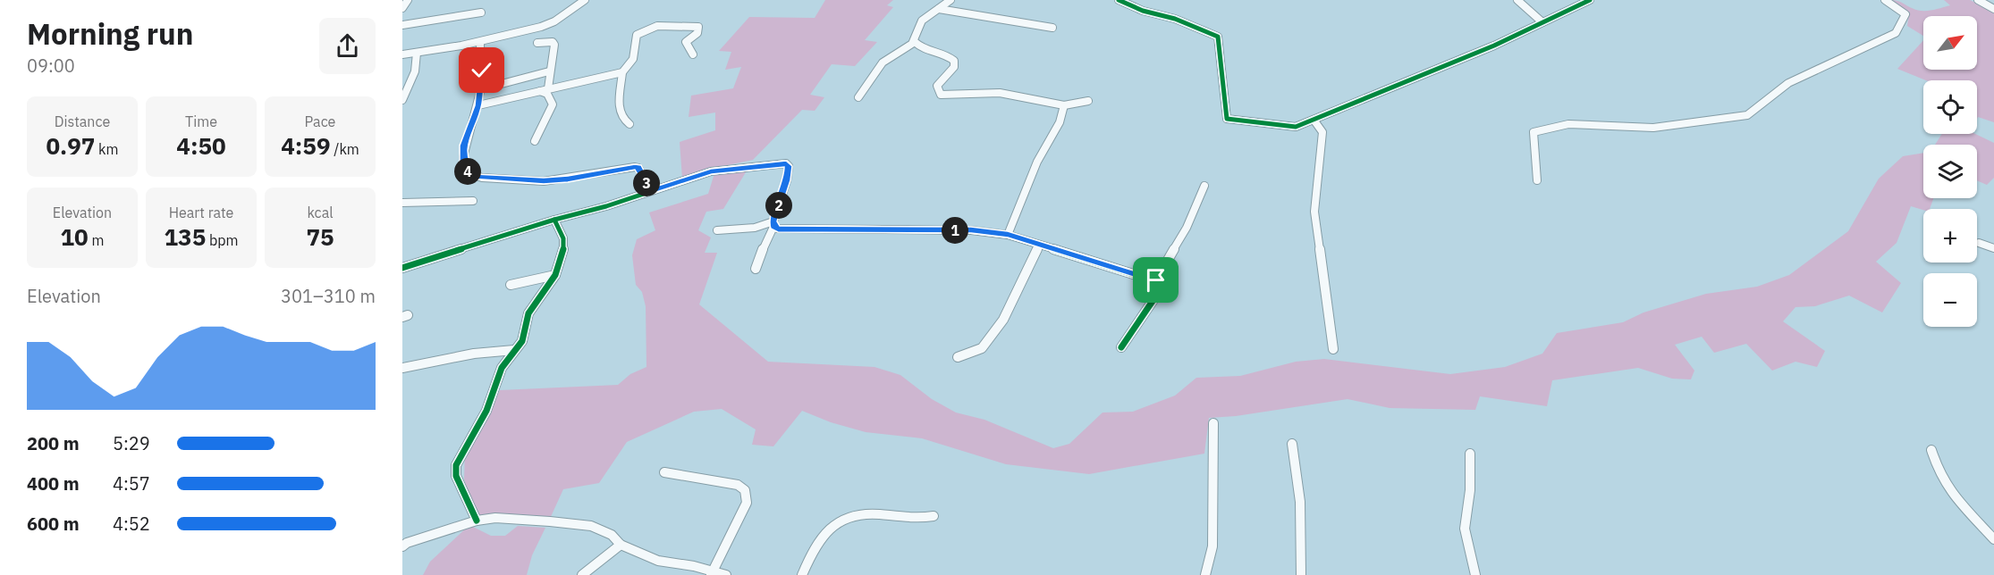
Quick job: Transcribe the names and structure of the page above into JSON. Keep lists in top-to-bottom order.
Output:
{
  "north": "top right",
  "page": {
    "heading": ["Morning run", "09:00"],
    "map_buttons": ["+", "−"],
    "stats": [
      ["Distance", "0.97 km"],
      ["Time", "4:50"],
      ["Pace", "4:59 /km"],
      ["Elevation", "10 m"],
      ["Heart rate", "135 bpm"],
      ["kcal", "75"]
    ],
    "pins": [
      "4",
      "3",
      "2",
      "1"
    ],
    "chart": ["Elevation", "301–310 m"],
    "list": [
      {
        "name": "200 m",
        "note": "5:29"
      },
      {
        "name": "400 m",
        "note": "4:57"
      },
      {
        "name": "600 m",
        "note": "4:52"
      }
    ]
  }
}
